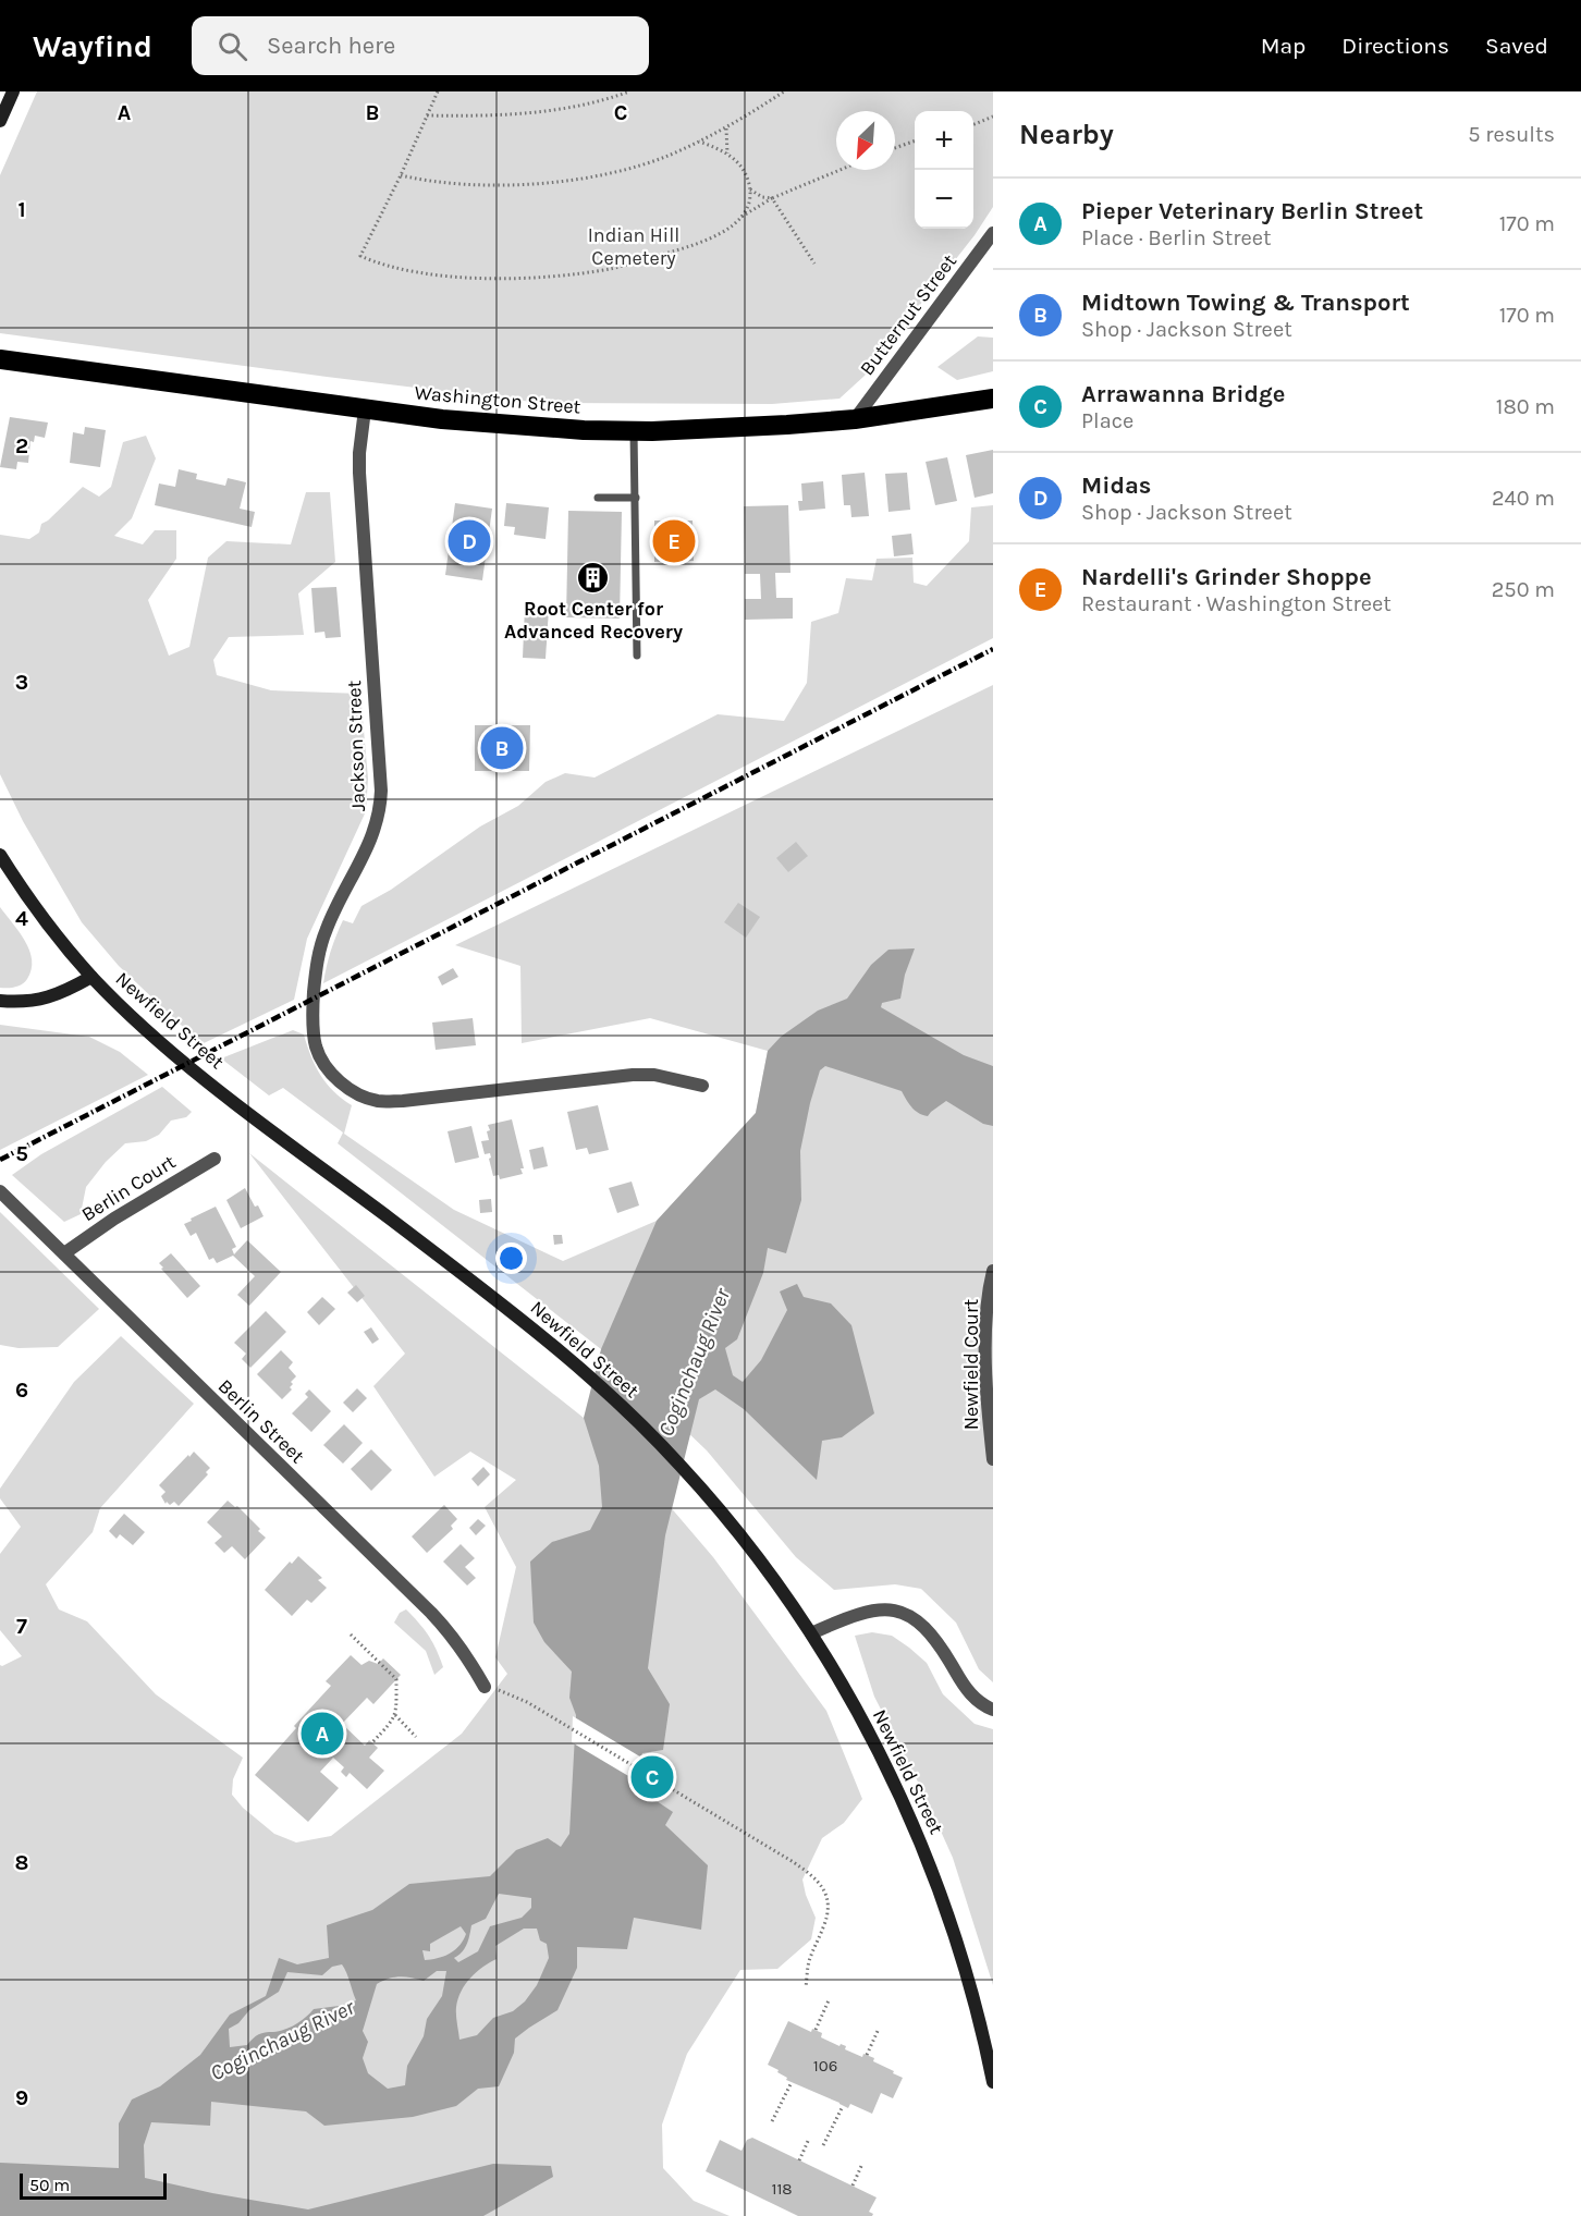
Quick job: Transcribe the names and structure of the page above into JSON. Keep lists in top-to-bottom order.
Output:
{
  "streets": {
    "highway": ["Washington Street"],
    "main road": ["Newfield Street"],
    "street": [
      "Butternut Street",
      "Jackson Street",
      "Berlin Court",
      "Newfield Court",
      "Berlin Street"
    ]
  },
  "crossings": [
    ["Butternut Street", "Washington Street"],
    ["Washington Street", "Jackson Street"],
    ["Berlin Court", "Berlin Street"]
  ],
  "water": ["Coginchaug River"],
  "parks": ["Indian Hill Cemetery"],
  "places": {
    "building": ["Root Center for Advanced Recovery"]
  },
  "house_numbers": ["106", "118"],
  "scale_bar": "50 m",
  "north": "bottom left",
  "page": {
    "header": "Wayfind",
    "search": "Search here",
    "nav": ["Map", "Directions", "Saved"],
    "heading": ["Nearby", "5 results"],
    "map_buttons": ["+", "−"],
    "list": [
      {
        "mark": "A",
        "name": "Pieper Veterinary Berlin Street",
        "note": "Place · Berlin Street",
        "value": "170 m"
      },
      {
        "mark": "B",
        "name": "Midtown Towing & Transport",
        "note": "Shop · Jackson Street",
        "value": "170 m"
      },
      {
        "mark": "C",
        "name": "Arrawanna Bridge",
        "note": "Place",
        "value": "180 m"
      },
      {
        "mark": "D",
        "name": "Midas",
        "note": "Shop · Jackson Street",
        "value": "240 m"
      },
      {
        "mark": "E",
        "name": "Nardelli's Grinder Shoppe",
        "note": "Restaurant · Washington Street",
        "value": "250 m"
      }
    ],
    "pins": [
      "D",
      "E",
      "B",
      "A",
      "C"
    ],
    "scale": "50 m"
  },
  "grid": {
    "columns": ["A", "B", "C"],
    "rows": [
      "1",
      "2",
      "3",
      "4",
      "5",
      "6",
      "7",
      "8",
      "9"
    ]
  }
}
